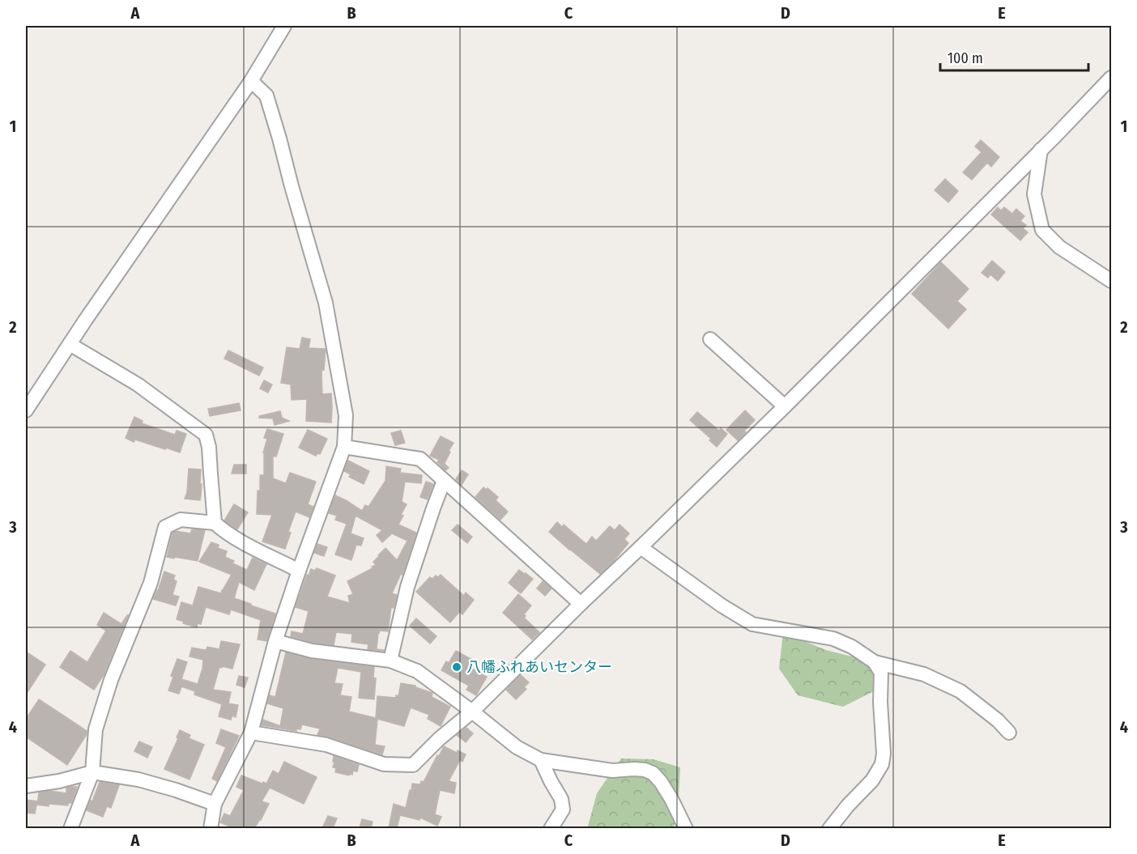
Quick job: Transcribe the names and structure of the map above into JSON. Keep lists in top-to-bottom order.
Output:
{
  "places": ["八幡ふれあいセンター"],
  "scale_bar": "100 m",
  "grid": {
    "columns": [
      "A",
      "B",
      "C",
      "D",
      "E"
    ],
    "rows": [
      "1",
      "2",
      "3",
      "4"
    ]
  }
}
